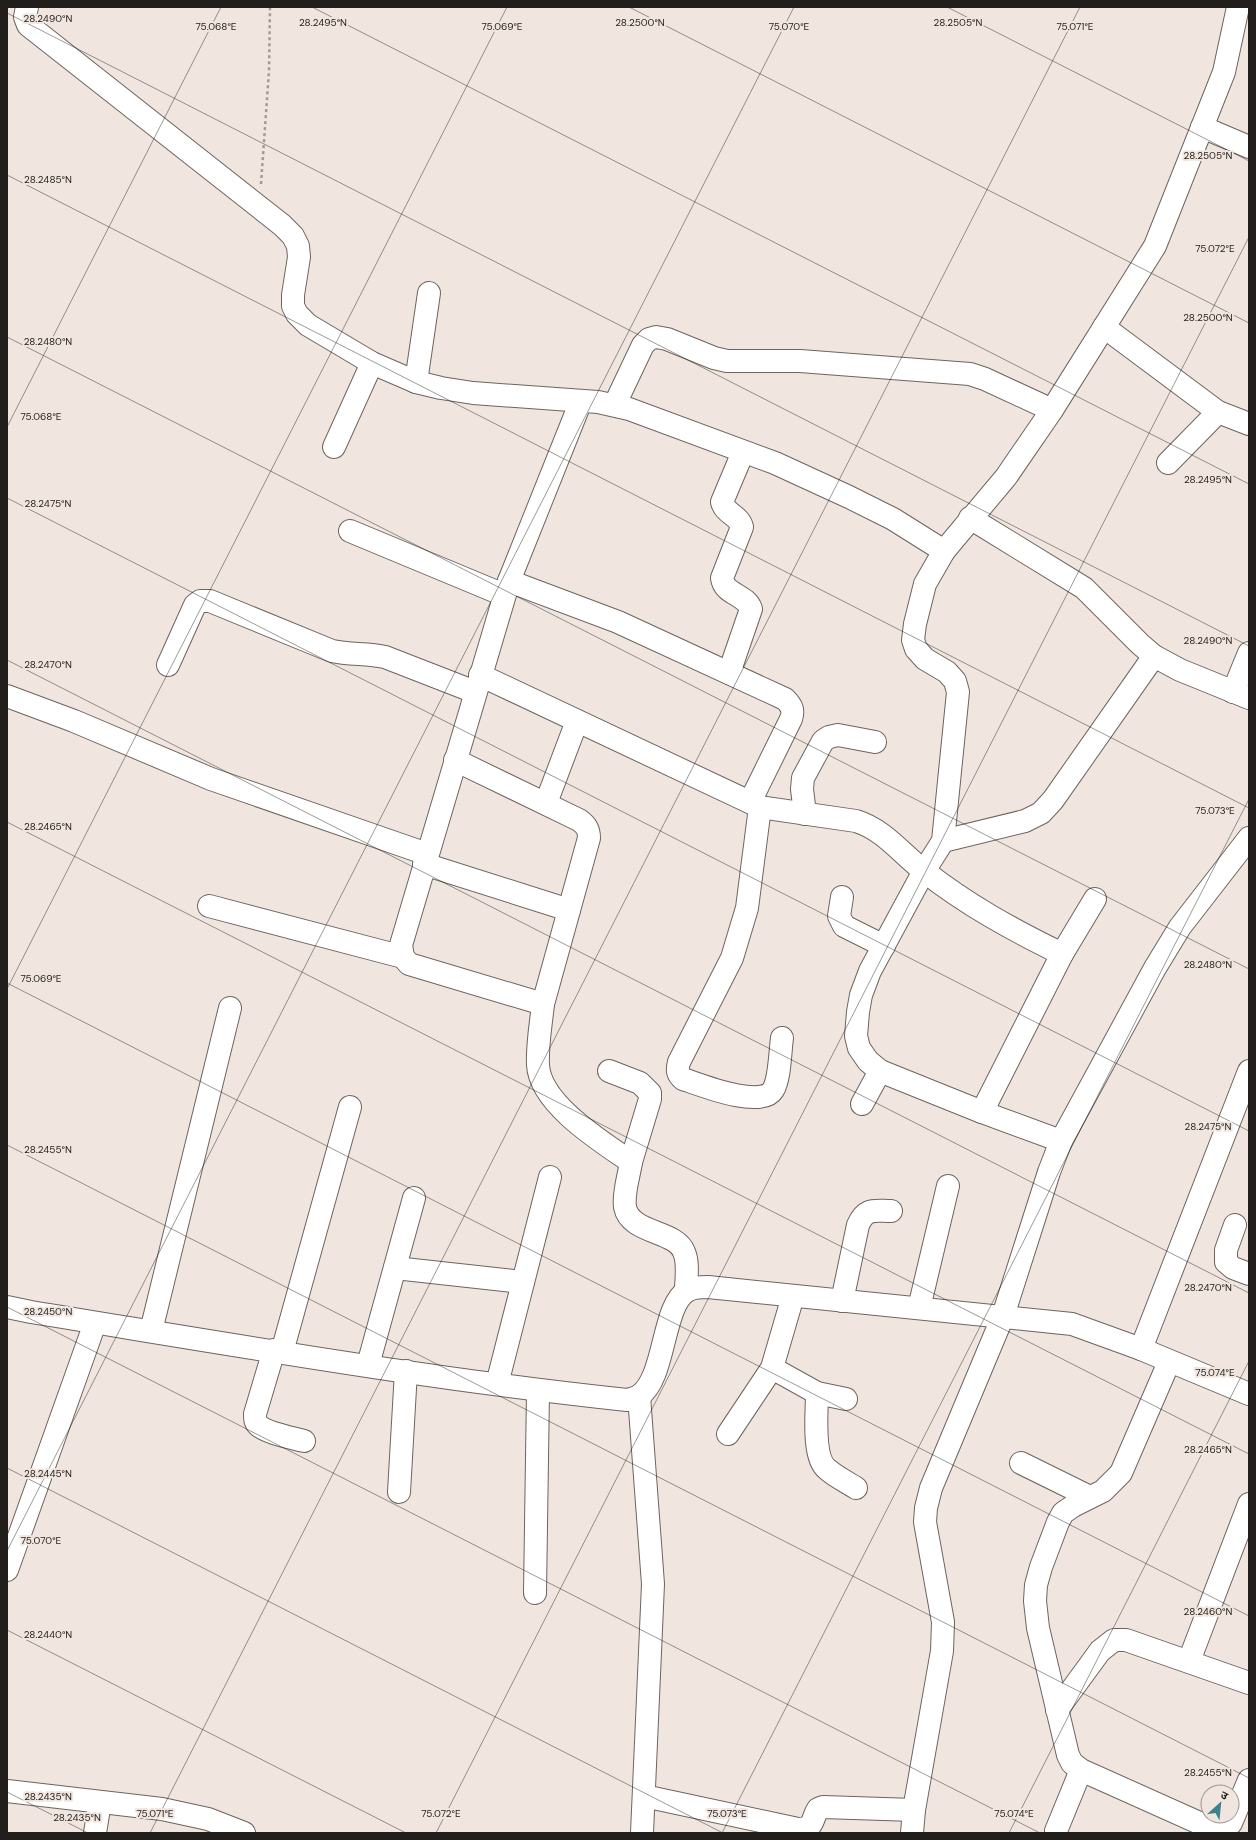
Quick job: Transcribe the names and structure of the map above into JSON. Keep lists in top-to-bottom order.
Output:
{
  "north": "top right",
  "coordinates": [
    "28.2490°N",
    "28.2495°N",
    "28.2500°N",
    "28.2505°N",
    "75.068°E",
    "75.069°E",
    "75.070°E",
    "75.071°E",
    "28.2485°N",
    "75.072°E",
    "28.2480°N",
    "28.2475°N",
    "28.2470°N",
    "75.073°E",
    "28.2465°N",
    "28.2455°N",
    "28.2450°N",
    "75.074°E",
    "28.2445°N",
    "28.2460°N",
    "28.2440°N",
    "28.2435°N"
  ]
}
